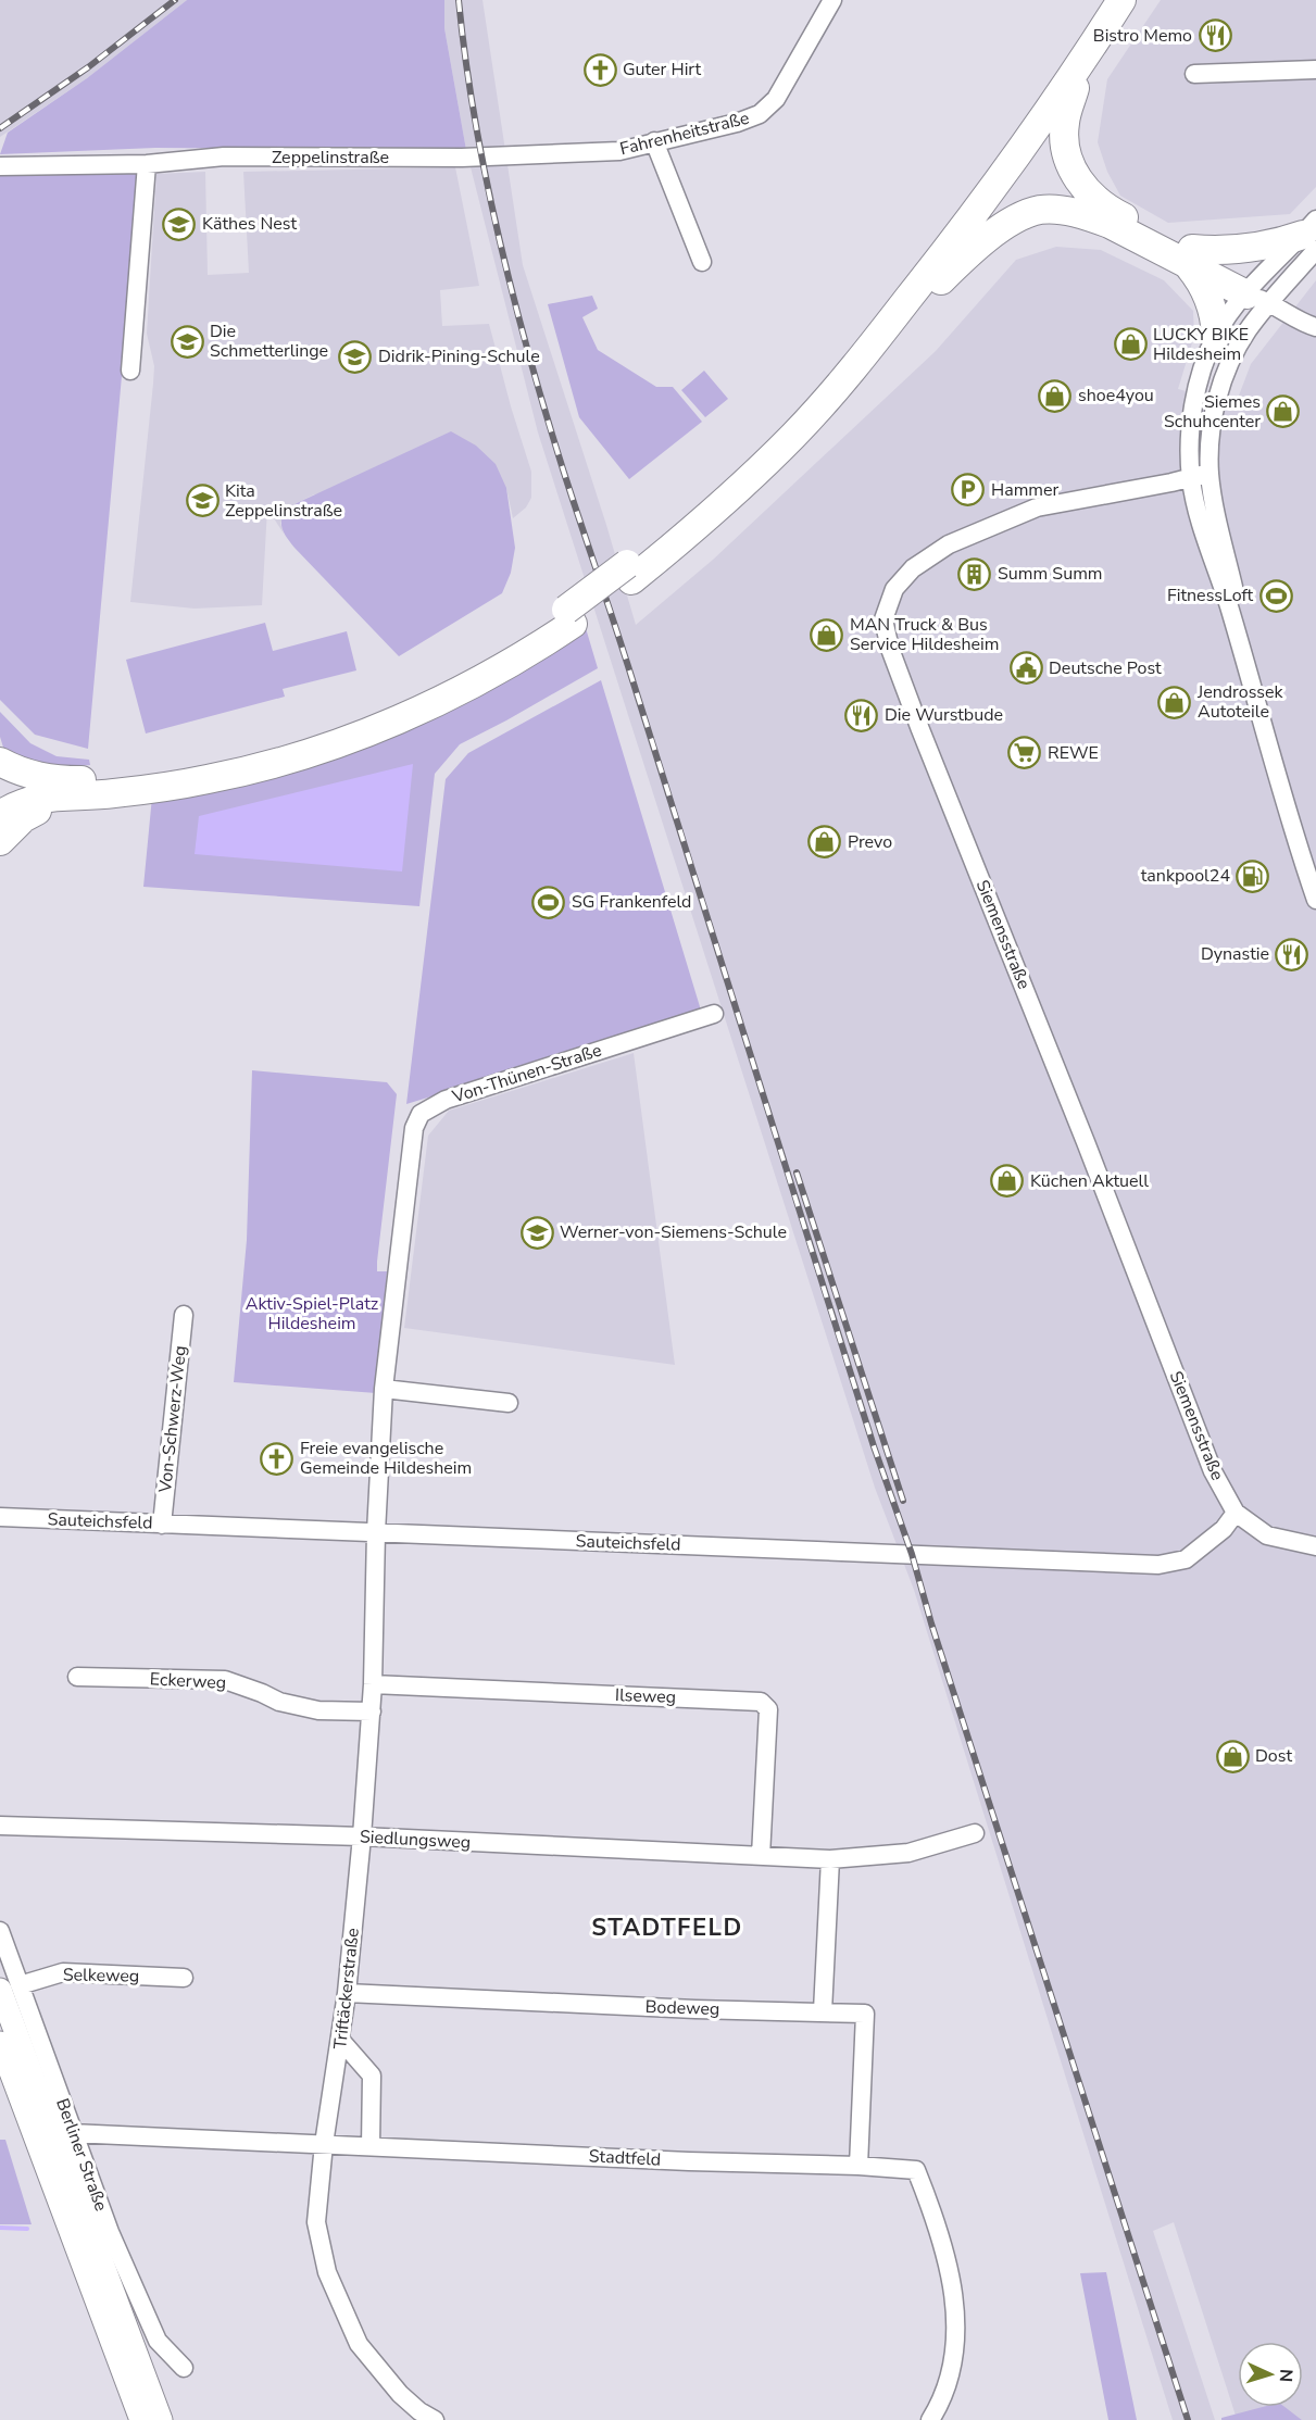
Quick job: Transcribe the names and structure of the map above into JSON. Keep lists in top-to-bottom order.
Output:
{
  "streets": {
    "street": [
      "Fahrenheitstraße",
      "Zeppelinstraße",
      "Siemensstraße",
      "Von-Thünen-Straße",
      "Von-Schwerz-Weg",
      "Sauteichsfeld",
      "Eckerweg",
      "Ilseweg",
      "Siedlungsweg",
      "Selkeweg",
      "Triftäckerstraße",
      "Bodeweg",
      "Berliner Straße",
      "Stadtfeld"
    ]
  },
  "crossings": [
    ["Fahrenheitstraße", "Zeppelinstraße"],
    ["Siemensstraße", "Sauteichsfeld"],
    ["Von-Thünen-Straße", "Sauteichsfeld"],
    ["Von-Thünen-Straße", "Triftäckerstraße"],
    ["Von-Schwerz-Weg", "Sauteichsfeld"],
    ["Sauteichsfeld", "Triftäckerstraße"],
    ["Eckerweg", "Triftäckerstraße"],
    ["Ilseweg", "Siedlungsweg"],
    ["Ilseweg", "Triftäckerstraße"],
    ["Siedlungsweg", "Triftäckerstraße"],
    ["Selkeweg", "Berliner Straße"],
    ["Triftäckerstraße", "Bodeweg"],
    ["Triftäckerstraße", "Stadtfeld"],
    ["Bodeweg", "Stadtfeld"],
    ["Berliner Straße", "Stadtfeld"]
  ],
  "districts": ["STADTFELD"],
  "parks": ["Aktiv-Spiel-Platz Hildesheim"],
  "places": {
    "restaurant": ["Bistro Memo", "Die Wurstbude", "Dynastie"],
    "church": ["Guter Hirt", "Freie evangelische Gemeinde Hildesheim"],
    "school or university": [
      "Käthes Nest",
      "Die Schmetterlinge",
      "Didrik-Pining-Schule",
      "Kita Zeppelinstraße",
      "Werner-von-Siemens-Schule"
    ],
    "shop": [
      "LUCKY BIKE Hildesheim",
      "shoe4you",
      "Siemes Schuhcenter",
      "MAN Truck & Bus Service Hildesheim",
      "Jendrossek Autoteile",
      "Prevo",
      "Küchen Aktuell",
      "Dost"
    ],
    "parking": ["Hammer"],
    "building": ["Summ Summ"],
    "sports": ["FitnessLoft", "SG Frankenfeld"],
    "public building": ["Deutsche Post"],
    "supermarket": ["REWE"],
    "fuel station": ["tankpool24"]
  },
  "north": "right"
}
